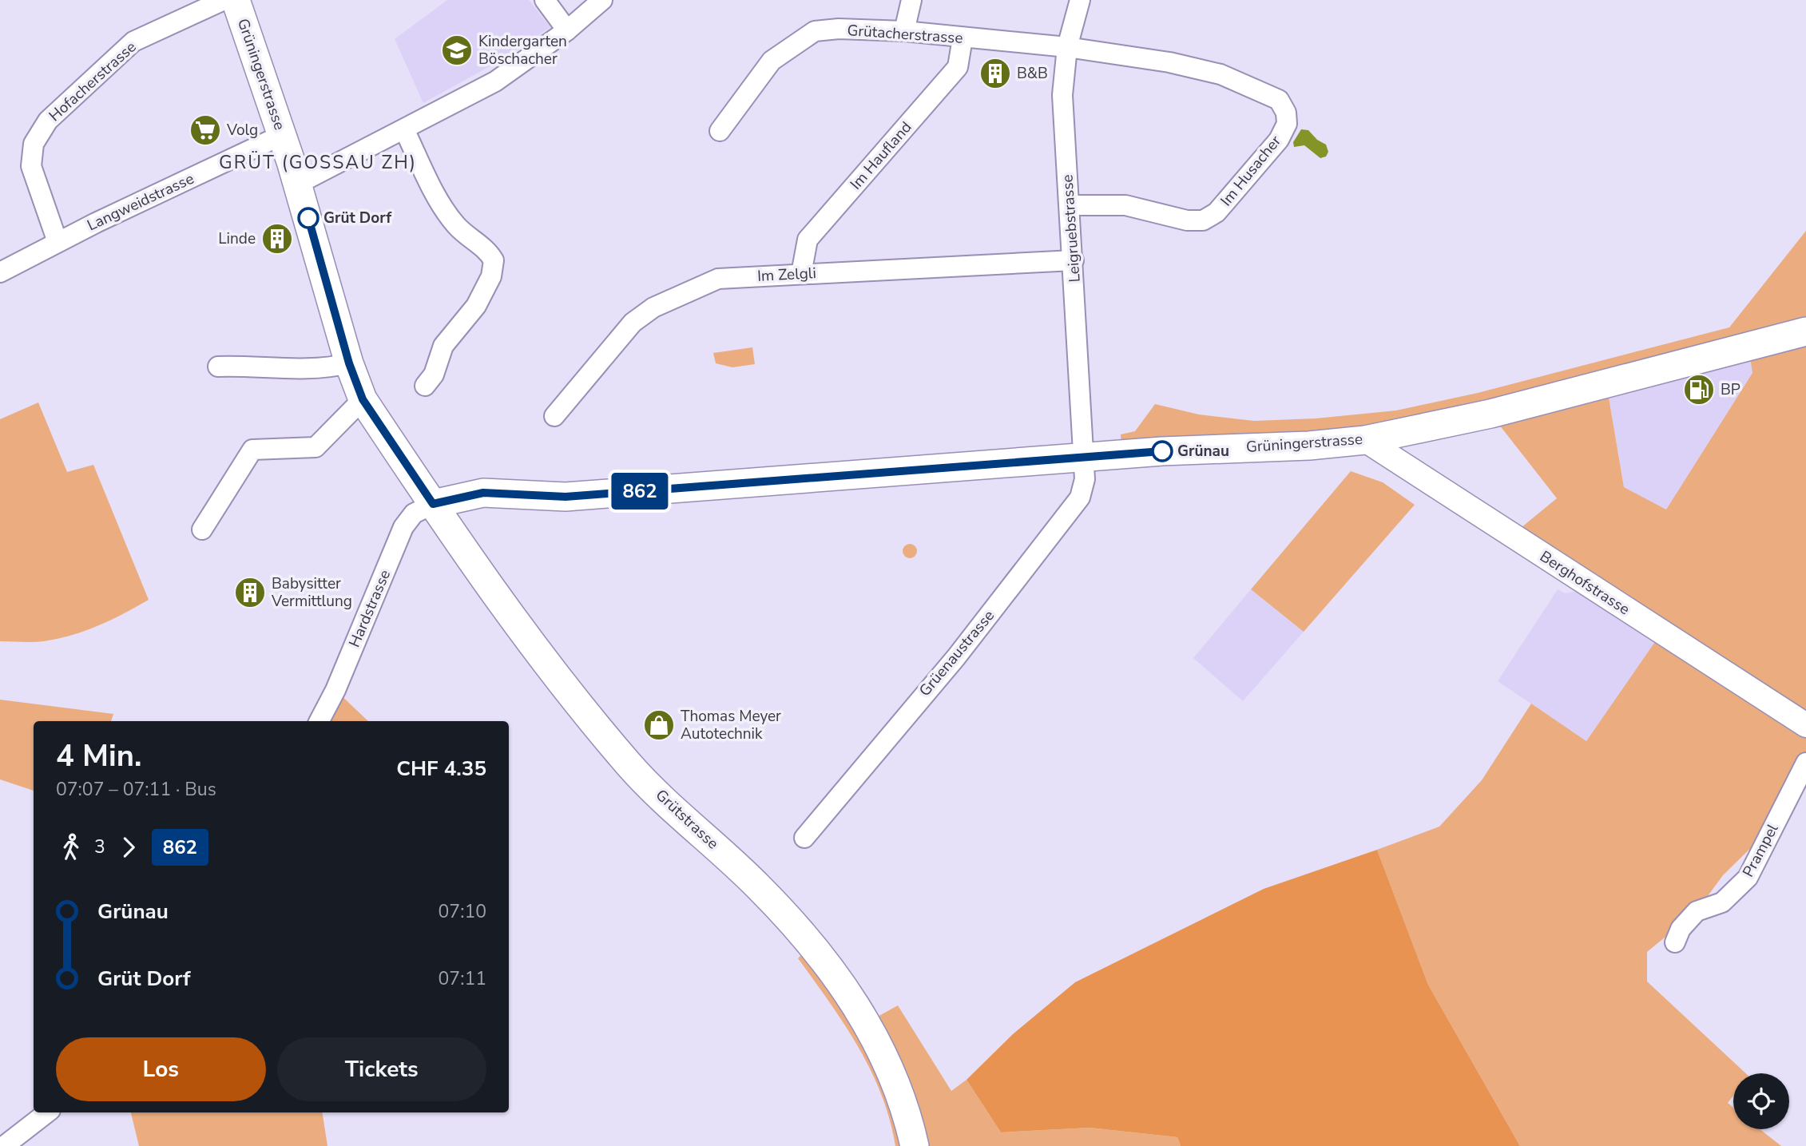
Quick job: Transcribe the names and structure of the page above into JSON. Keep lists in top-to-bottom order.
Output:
{
  "streets": {
    "main road": ["Grüningerstrasse", "Grütstrasse"],
    "street": [
      "Grütacherstrasse",
      "Hofacherstrasse",
      "Im Haufland",
      "Im Husacher",
      "Langweidstrasse",
      "Leigruebstrasse",
      "Im Zelgli",
      "Berghofstrasse",
      "Hardstrasse",
      "Grüenaustrasse",
      "Prampel"
    ]
  },
  "crossings": [
    ["Grütacherstrasse", "Im Haufland"],
    ["Grütacherstrasse", "Im Husacher"],
    ["Grütacherstrasse", "Leigruebstrasse"],
    ["Grüningerstrasse", "Langweidstrasse"],
    ["Grüningerstrasse", "Leigruebstrasse"],
    ["Grüningerstrasse", "Berghofstrasse"],
    ["Grüningerstrasse", "Hardstrasse"],
    ["Grüningerstrasse", "Grüenaustrasse"],
    ["Grüningerstrasse", "Grütstrasse"],
    ["Hofacherstrasse", "Langweidstrasse"],
    ["Im Haufland", "Im Zelgli"],
    ["Im Husacher", "Leigruebstrasse"],
    ["Leigruebstrasse", "Im Zelgli"],
    ["Leigruebstrasse", "Grüenaustrasse"],
    ["Hardstrasse", "Grütstrasse"]
  ],
  "districts": ["GRÜT (GOSSAU ZH)"],
  "places": {
    "school or university": ["Kindergarten Böschacher"],
    "building": ["B&B", "Linde", "Babysitter Vermittlung"],
    "supermarket": ["Volg"],
    "other": ["Grüt Dorf", "Grünau"],
    "fuel station": ["BP"],
    "shop": ["Thomas Meyer Autotechnik"]
  },
  "lines": ["bus line 862"],
  "page": {
    "on_map": "862",
    "heading": ["4 Min.", "07:07 – 07:11 · Bus", "CHF 4.35"],
    "legs": ["3", "862"],
    "list": [
      {
        "name": "Grünau",
        "value": "07:10"
      },
      {
        "name": "Grüt Dorf",
        "value": "07:11"
      }
    ],
    "buttons": ["Los", "Tickets"]
  }
}
